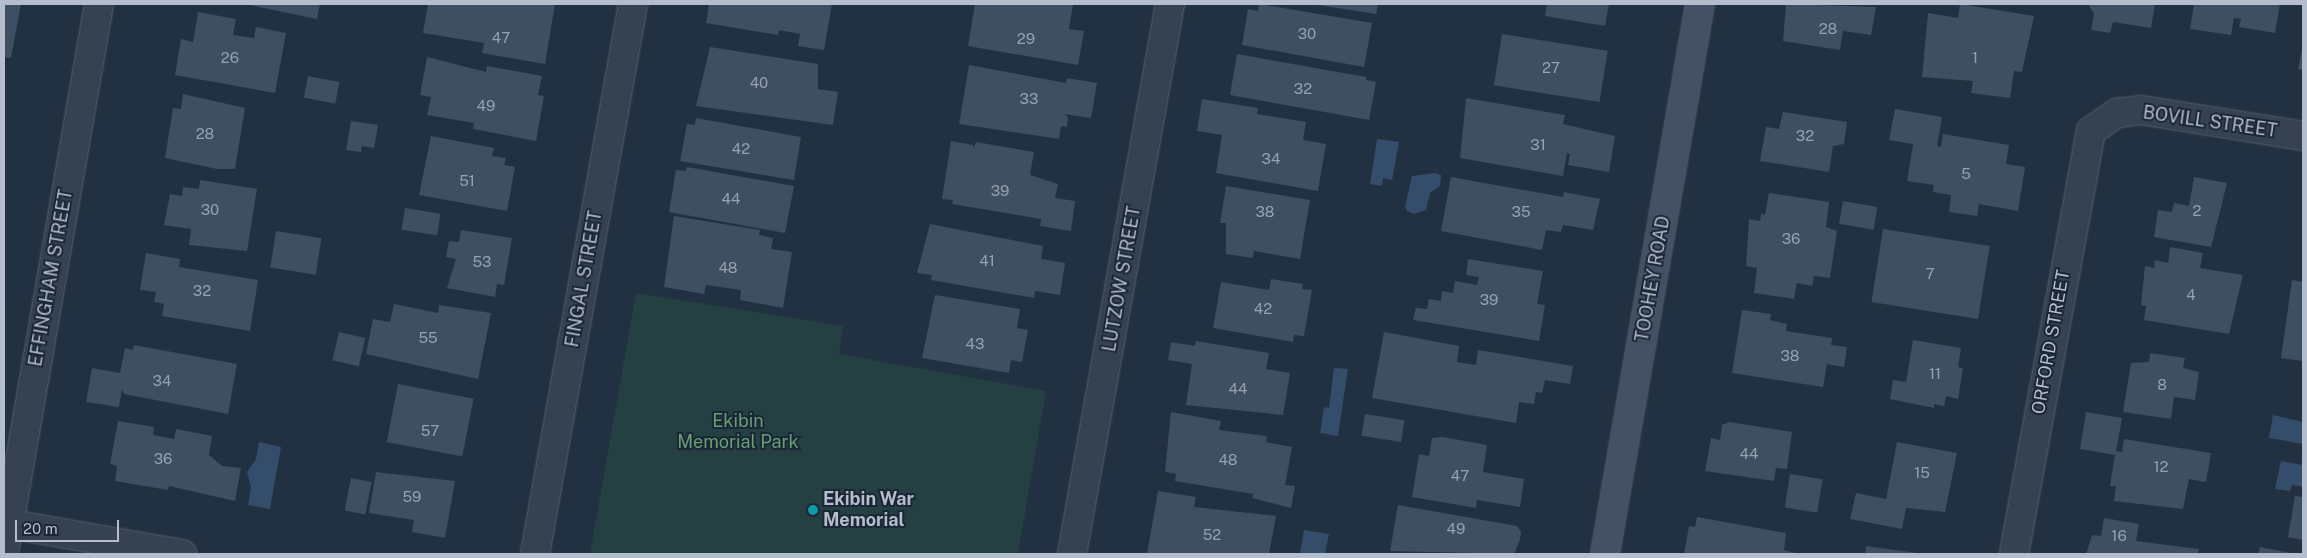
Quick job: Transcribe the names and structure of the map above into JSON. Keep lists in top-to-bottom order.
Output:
{
  "streets": {
    "main road": ["TOOHEY ROAD"],
    "street": [
      "BOVILL STREET",
      "EFFINGHAM STREET",
      "FINGAL STREET",
      "LUTZOW STREET",
      "ORFORD STREET"
    ]
  },
  "crossings": [
    ["BOVILL STREET", "ORFORD STREET"]
  ],
  "parks": ["Ekibin Memorial Park"],
  "places": ["Ekibin War Memorial"],
  "house_numbers": [
    "28",
    "30",
    "47",
    "29",
    "26",
    "1",
    "27",
    "40",
    "32",
    "33",
    "49",
    "28",
    "32",
    "31",
    "42",
    "34",
    "5",
    "51",
    "39",
    "44",
    "30",
    "2",
    "38",
    "35",
    "36",
    "41",
    "53",
    "48",
    "7",
    "32",
    "4",
    "39",
    "42",
    "55",
    "43",
    "38",
    "11",
    "34",
    "8",
    "44",
    "57",
    "44",
    "36",
    "48",
    "12",
    "15",
    "47",
    "59",
    "49",
    "52",
    "16"
  ],
  "scale_bar": "20 m"
}
